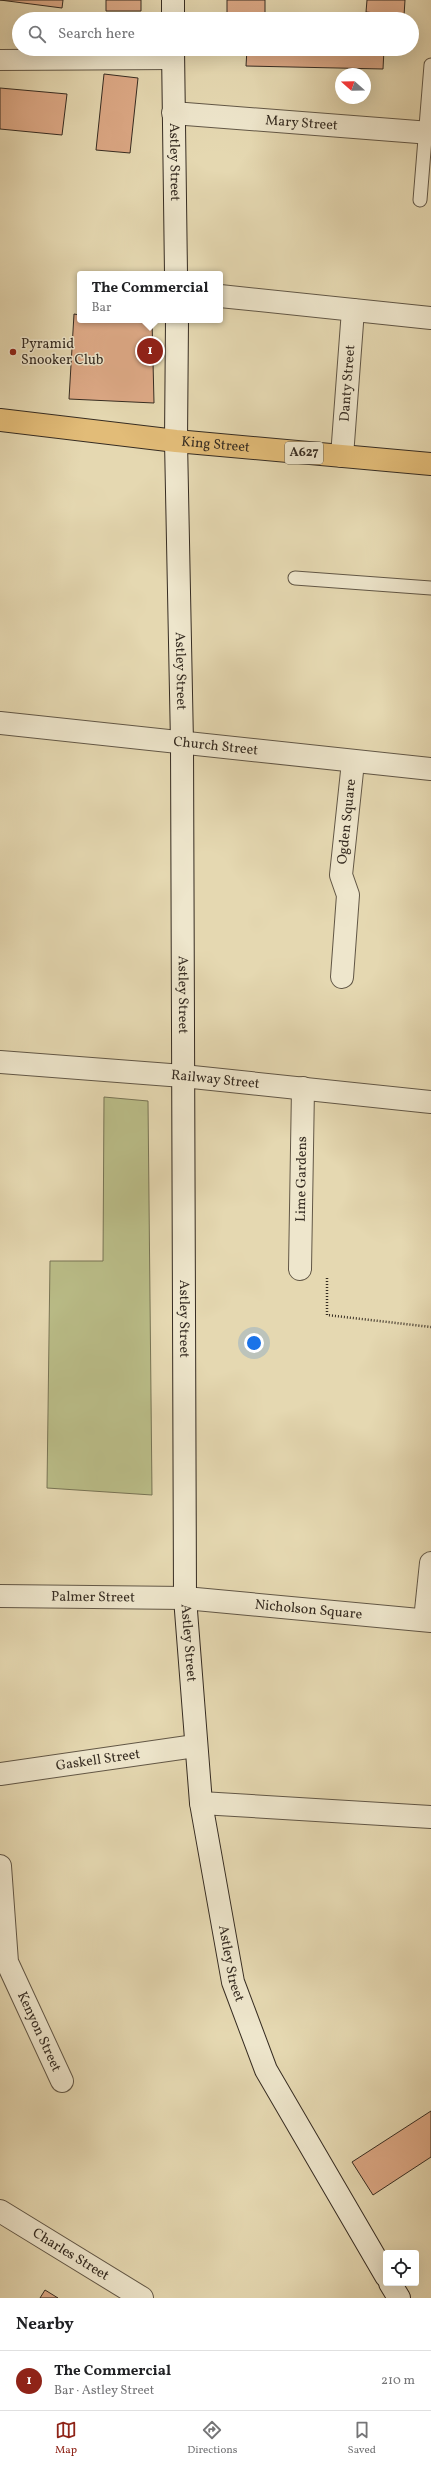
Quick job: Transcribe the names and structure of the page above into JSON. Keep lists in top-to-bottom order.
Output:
{
  "streets": {
    "main road": ["King Street", "A627"],
    "street": [
      "Mary Street",
      "Astley Street",
      "Danty Street",
      "Church Street",
      "Ogden Square",
      "Railway Street",
      "Lime Gardens",
      "Palmer Street",
      "Nicholson Square",
      "Gaskell Street",
      "Kenyon Street",
      "Charles Street"
    ]
  },
  "crossings": [
    ["Mary Street", "Astley Street"],
    ["Astley Street", "King Street"],
    ["Astley Street", "Church Street"],
    ["Astley Street", "Railway Street"],
    ["Astley Street", "Palmer Street"],
    ["Astley Street", "Nicholson Square"],
    ["Astley Street", "Gaskell Street"],
    ["Danty Street", "King Street"],
    ["Church Street", "Ogden Square"],
    ["Railway Street", "Lime Gardens"],
    ["Palmer Street", "Nicholson Square"]
  ],
  "places": ["Pyramid Snooker Club"],
  "north": "left",
  "page": {
    "search": "Search here",
    "popup": ["The Commercial", "Bar"],
    "pins": "1",
    "heading": "Nearby",
    "list": [
      {
        "mark": "1",
        "name": "The Commercial",
        "note": "Bar · Astley Street",
        "value": "210 m"
      }
    ],
    "nav": ["Map", "Directions", "Saved"]
  }
}
